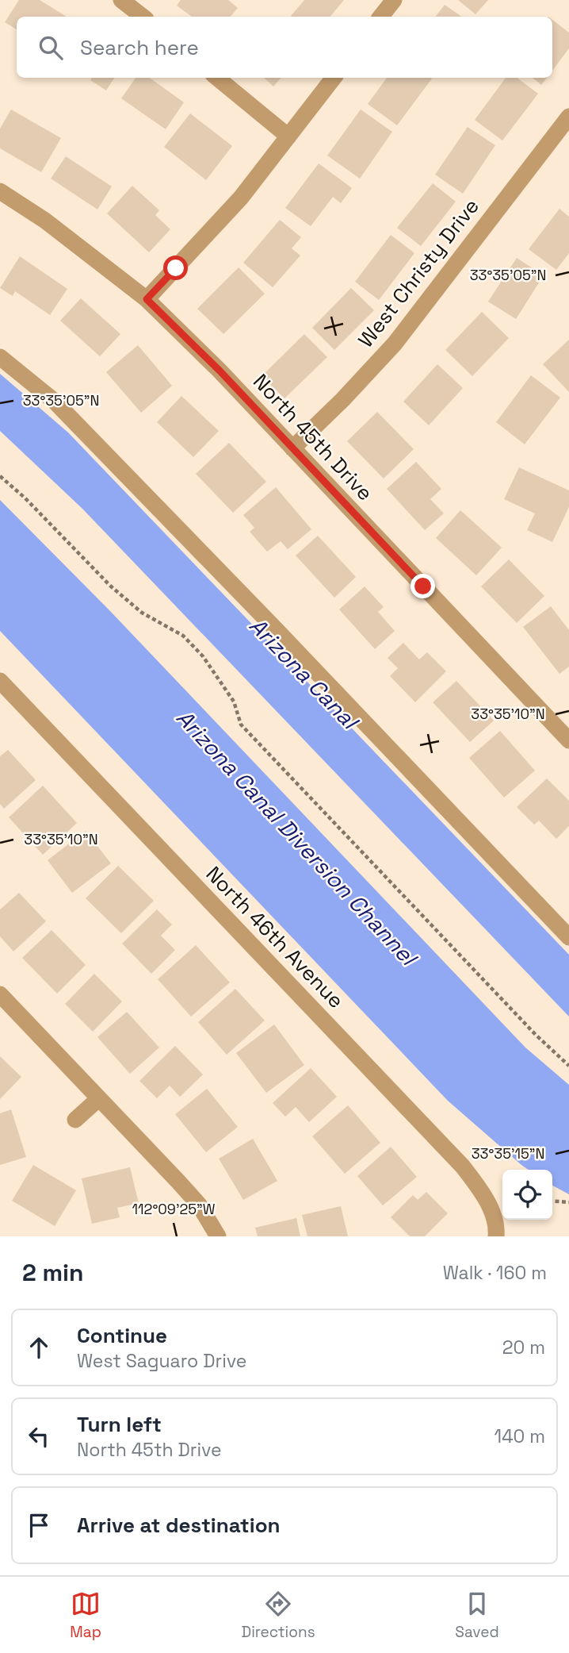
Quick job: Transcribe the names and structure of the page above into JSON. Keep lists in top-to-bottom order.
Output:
{
  "streets": {
    "street": ["West Christy Drive", "North 45th Drive", "North 46th Avenue"]
  },
  "crossings": [
    ["West Christy Drive", "North 45th Drive"]
  ],
  "water": ["Arizona Canal", "Arizona Canal Diversion Channel"],
  "page": {
    "search": "Search here",
    "heading": ["2 min", "Walk · 160 m"],
    "list": [
      ["Continue", "West Saguaro Drive", "20 m"],
      ["Turn left", "North 45th Drive", "140 m"],
      "Arrive at destination"
    ],
    "nav": ["Map", "Directions", "Saved"]
  },
  "coordinates": [
    "33°35'05\"N",
    "33°35'10\"N",
    "33°35'15\"N",
    "112°09'25\"W"
  ]
}
